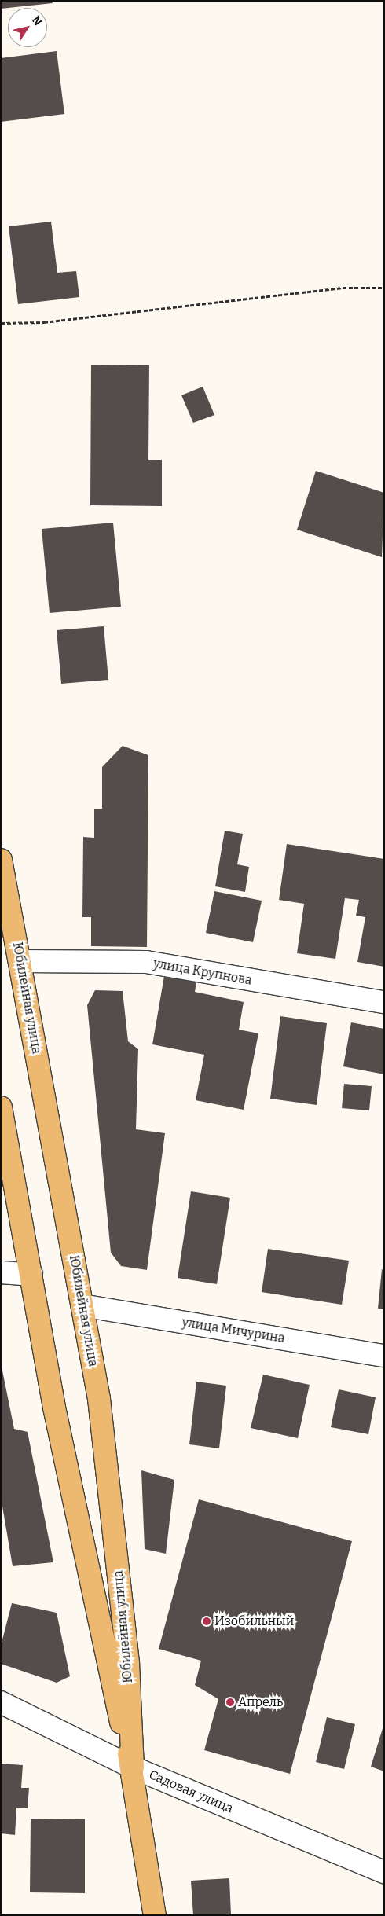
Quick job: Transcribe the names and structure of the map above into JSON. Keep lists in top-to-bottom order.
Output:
{
  "streets": {
    "main road": ["Юбилейная улица"],
    "street": ["улица Крупнова", "улица Мичурина", "Садовая улица"]
  },
  "crossings": [
    ["улица Крупнова", "Юбилейная улица"],
    ["Юбилейная улица", "улица Мичурина"],
    ["Юбилейная улица", "Садовая улица"]
  ],
  "places": ["Изобильный", "Апрель"],
  "north": "top right"
}
